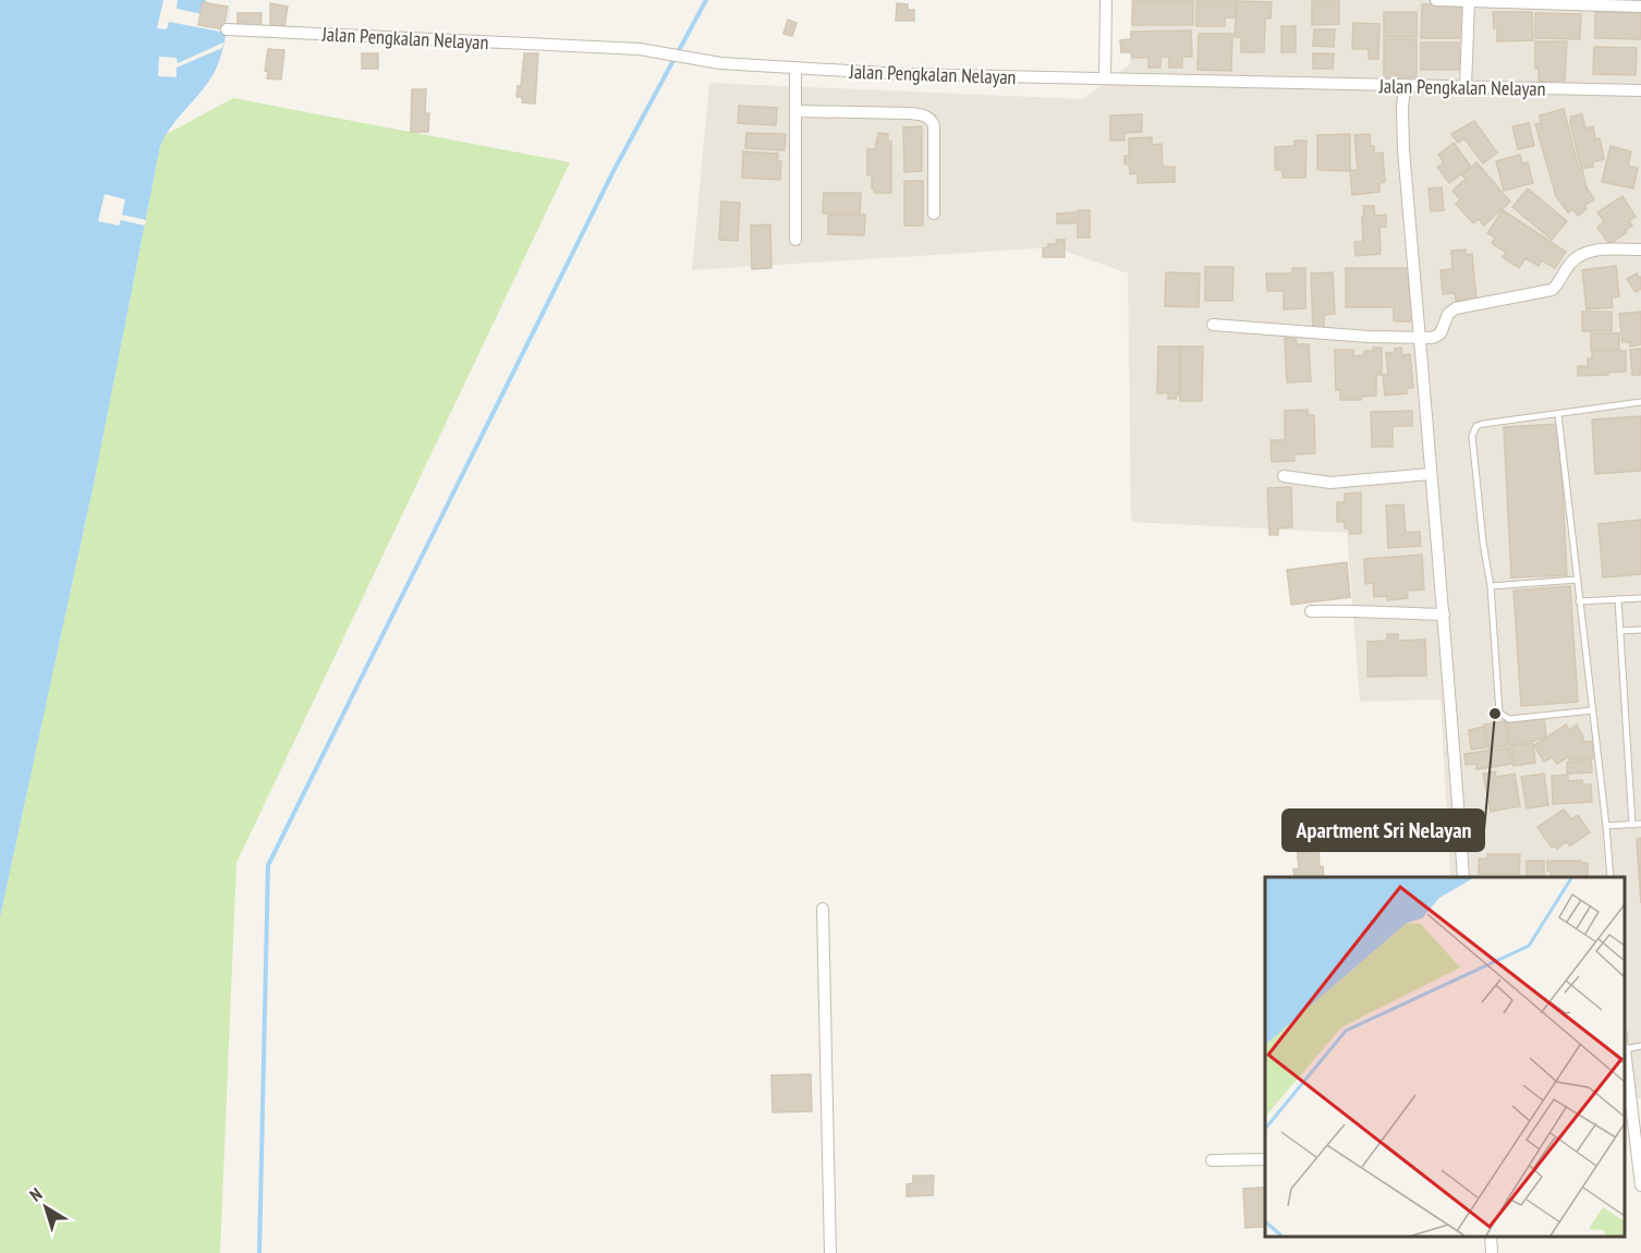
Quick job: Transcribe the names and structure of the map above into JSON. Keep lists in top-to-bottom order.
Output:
{
  "streets": {
    "street": ["Jalan Pengkalan Nelayan"]
  },
  "places": ["Apartment Sri Nelayan"],
  "north": "top left"
}
